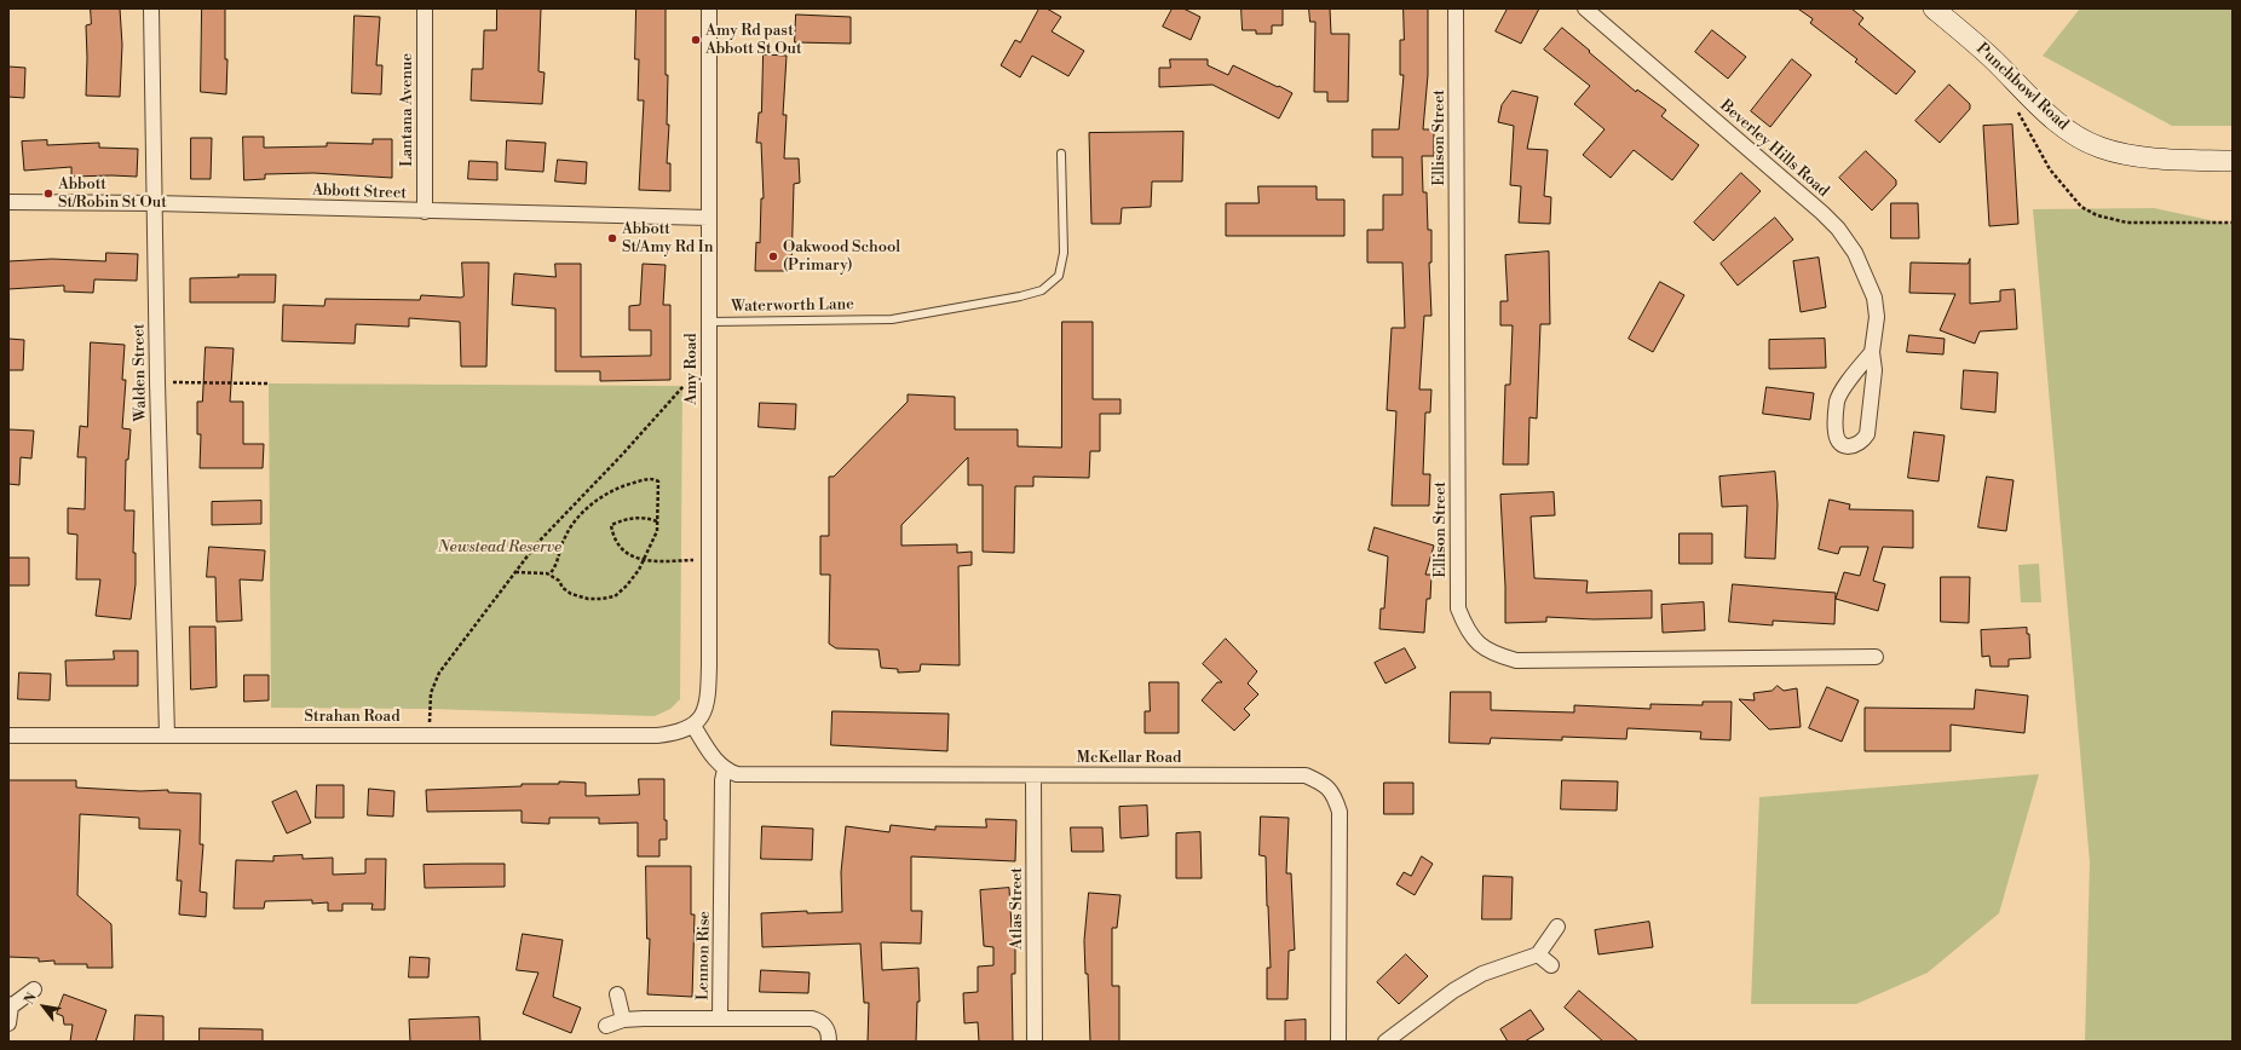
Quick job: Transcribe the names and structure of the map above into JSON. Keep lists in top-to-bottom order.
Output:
{
  "streets": {
    "street": [
      "Punchbowl Road",
      "Lantana Avenue",
      "Ellison Street",
      "Beverley Hills Road",
      "Abbott Street",
      "Amy Road",
      "Walden Street",
      "Strahan Road",
      "McKellar Road",
      "Atlas Street",
      "Lennon Rise"
    ],
    "lane": ["Waterworth Lane"]
  },
  "crossings": [
    ["Lantana Avenue", "Abbott Street"],
    ["Abbott Street", "Amy Road"],
    ["Abbott Street", "Walden Street"],
    ["Waterworth Lane", "Amy Road"],
    ["Amy Road", "Strahan Road"],
    ["Walden Street", "Strahan Road"],
    ["McKellar Road", "Atlas Street"],
    ["McKellar Road", "Lennon Rise"]
  ],
  "parks": ["Newstead Reserve"],
  "places": [
    "Amy Rd past Abbott St Out",
    "Abbott St/Robin St Out",
    "Abbott St/Amy Rd In",
    "Oakwood School (Primary)"
  ],
  "north": "top left"
}
